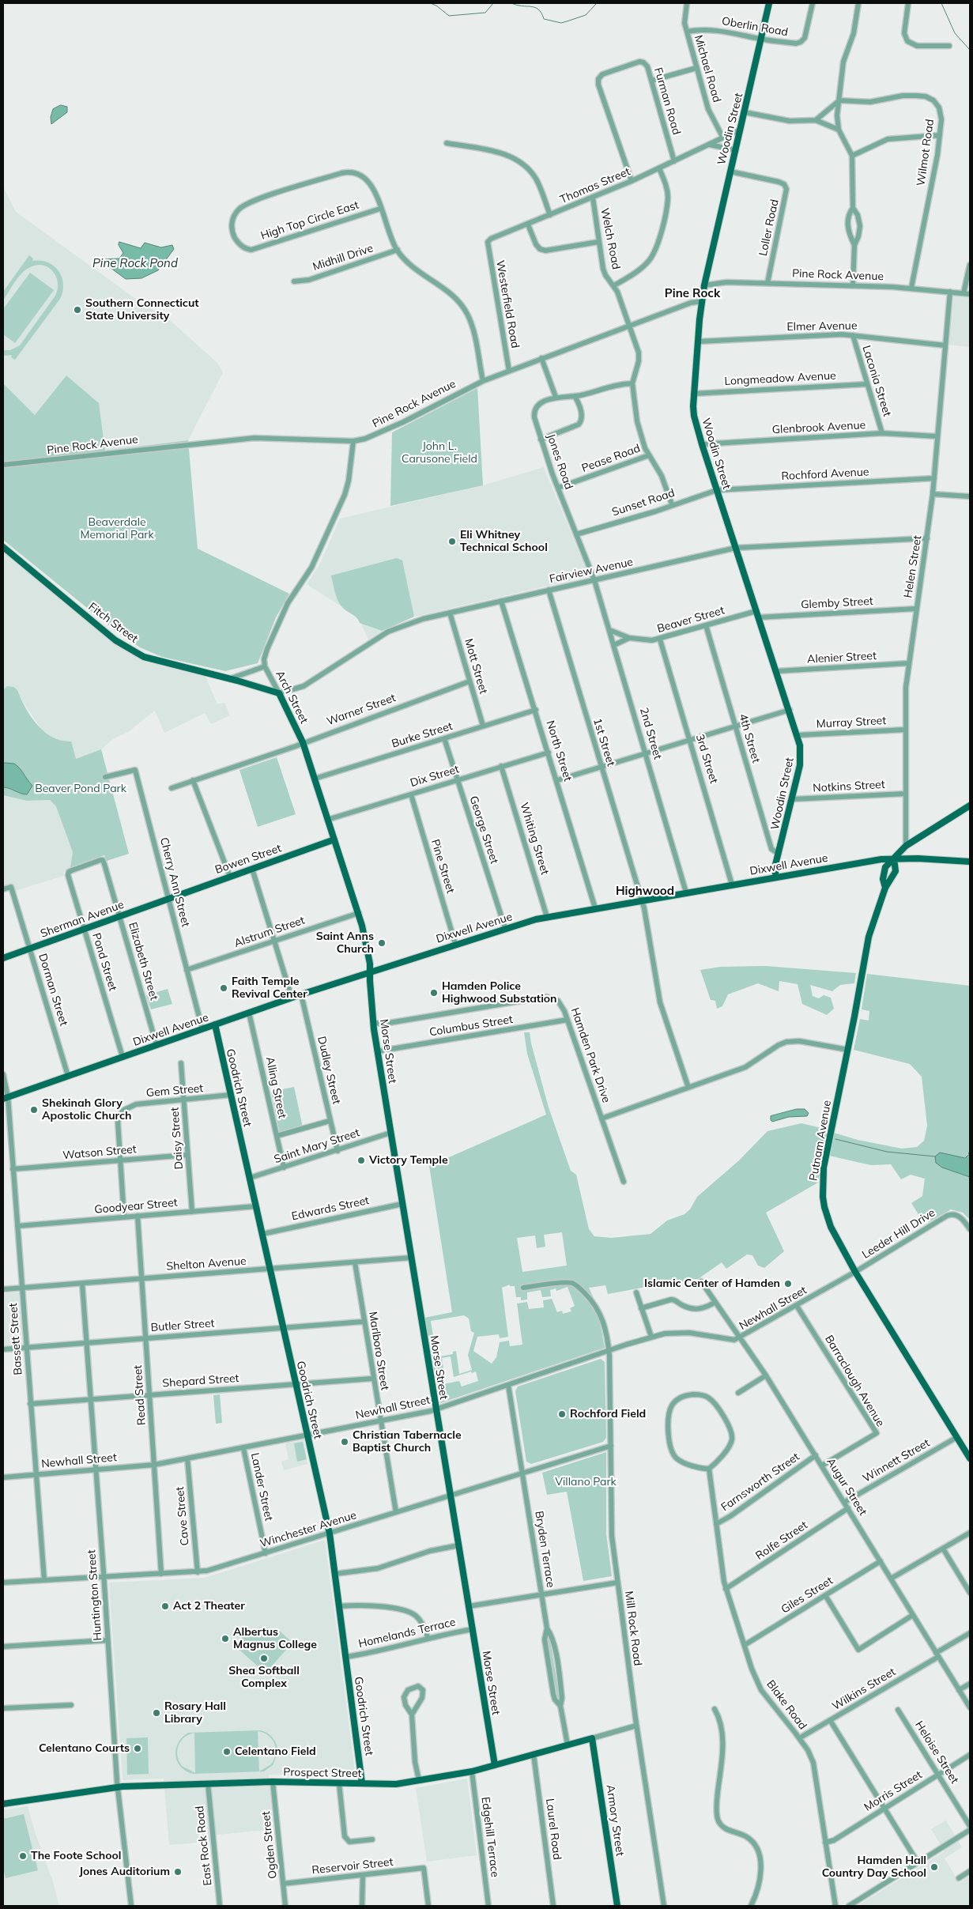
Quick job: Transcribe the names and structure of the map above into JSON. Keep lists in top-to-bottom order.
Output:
{
  "streets": {
    "main road": [
      "Woodin Street",
      "Fitch Street",
      "Arch Street",
      "Bowen Street",
      "Dixwell Avenue",
      "Sherman Avenue",
      "Morse Street",
      "Goodrich Street",
      "Putnam Avenue",
      "Prospect Street",
      "Armory Street"
    ],
    "street": [
      "Oberlin Road",
      "Michael Road",
      "Furman Road",
      "Wilmot Road",
      "Thomas Street",
      "High Top Circle East",
      "Loller Road",
      "Welch Road",
      "Midhill Drive",
      "Pine Rock Avenue",
      "Westerfield Road",
      "Elmer Avenue",
      "Longmeadow Avenue",
      "Laconia Street",
      "Glenbrook Avenue",
      "Pease Road",
      "Jones Road",
      "Rochford Avenue",
      "Sunset Road",
      "Helen Street",
      "Fairview Avenue",
      "Glemby Street",
      "Beaver Street",
      "Alenier Street",
      "Mott Street",
      "Warner Street",
      "Murray Street",
      "2nd Street",
      "Burke Street",
      "4th Street",
      "1st Street",
      "North Street",
      "3rd Street",
      "Dix Street",
      "Notkins Street",
      "George Street",
      "Whiting Street",
      "Pine Street",
      "Cherry Ann Street",
      "Alstrum Street",
      "Elizabeth Street",
      "Pond Street",
      "Dorman Street",
      "Columbus Street",
      "Hamden Park Drive",
      "Dudley Street",
      "Alling Street",
      "Gem Street",
      "Daisy Street",
      "Saint Mary Street",
      "Watson Street",
      "Goodyear Street",
      "Edwards Street",
      "Leeder Hill Drive",
      "Shelton Avenue",
      "Newhall Street",
      "Butler Street",
      "Bassett Street",
      "Marlboro Street",
      "Shepard Street",
      "Barraclough Avenue",
      "Read Street",
      "Winnett Street",
      "Farnsworth Street",
      "Lander Street",
      "Augur Street",
      "Cave Street",
      "Winchester Avenue",
      "Rolfe Street",
      "Bryden Terrace",
      "Huntington Street",
      "Giles Street",
      "Mill Rock Road",
      "Homelands Terrace",
      "Wilkins Street",
      "Blake Road",
      "Heloise Street",
      "Morris Street",
      "Laurel Road",
      "Edgehill Terrace",
      "Ogden Street",
      "East Rock Road",
      "Reservoir Street"
    ]
  },
  "crossings": [
    ["Oberlin Road", "Michael Road"],
    ["Oberlin Road", "Woodin Street"],
    ["Michael Road", "Thomas Street"],
    ["Furman Road", "Thomas Street"],
    ["Woodin Street", "Thomas Street"],
    ["Woodin Street", "Loller Road"],
    ["Woodin Street", "Pine Rock Avenue"],
    ["Woodin Street", "Elmer Avenue"],
    ["Woodin Street", "Longmeadow Avenue"],
    ["Woodin Street", "Glenbrook Avenue"],
    ["Woodin Street", "Rochford Avenue"],
    ["Woodin Street", "Sunset Road"],
    ["Woodin Street", "Fairview Avenue"],
    ["Woodin Street", "Glemby Street"],
    ["Woodin Street", "Beaver Street"],
    ["Woodin Street", "Alenier Street"],
    ["Woodin Street", "Murray Street"],
    ["Woodin Street", "4th Street"],
    ["Woodin Street", "Notkins Street"],
    ["Woodin Street", "Dixwell Avenue"],
    ["Wilmot Road", "Pine Rock Avenue"],
    ["Thomas Street", "Welch Road"],
    ["Thomas Street", "Westerfield Road"],
    ["Loller Road", "Pine Rock Avenue"],
    ["Welch Road", "Pine Rock Avenue"],
    ["Pine Rock Avenue", "Westerfield Road"],
    ["Pine Rock Avenue", "Helen Street"],
    ["Pine Rock Avenue", "Arch Street"],
    ["Elmer Avenue", "Laconia Street"],
    ["Elmer Avenue", "Helen Street"],
    ["Longmeadow Avenue", "Laconia Street"],
    ["Laconia Street", "Glenbrook Avenue"],
    ["Glenbrook Avenue", "Helen Street"],
    ["Pease Road", "Jones Road"],
    ["Jones Road", "Sunset Road"],
    ["Jones Road", "Fairview Avenue"],
    ["Jones Road", "2nd Street"],
    ["Rochford Avenue", "Sunset Road"],
    ["Rochford Avenue", "Helen Street"],
    ["Helen Street", "Fairview Avenue"],
    ["Helen Street", "Glemby Street"],
    ["Helen Street", "Alenier Street"],
    ["Helen Street", "Murray Street"],
    ["Helen Street", "Notkins Street"],
    ["Fairview Avenue", "Fitch Street"],
    ["Fairview Avenue", "Mott Street"],
    ["Fairview Avenue", "Arch Street"],
    ["Fairview Avenue", "2nd Street"],
    ["Fairview Avenue", "1st Street"],
    ["Fairview Avenue", "North Street"],
    ["Glemby Street", "Beaver Street"],
    ["Beaver Street", "2nd Street"],
    ["Beaver Street", "4th Street"],
    ["Beaver Street", "3rd Street"],
    ["Fitch Street", "Arch Street"],
    ["Mott Street", "Warner Street"],
    ["Mott Street", "Burke Street"],
    ["Arch Street", "Warner Street"],
    ["Arch Street", "Burke Street"],
    ["Arch Street", "Dix Street"],
    ["Arch Street", "Bowen Street"],
    ["Arch Street", "Dixwell Avenue"],
    ["Arch Street", "Alstrum Street"],
    ["Arch Street", "Morse Street"],
    ["2nd Street", "Dixwell Avenue"],
    ["Burke Street", "North Street"],
    ["Burke Street", "George Street"],
    ["1st Street", "Dixwell Avenue"],
    ["North Street", "Dix Street"],
    ["North Street", "Dixwell Avenue"],
    ["3rd Street", "Dixwell Avenue"],
    ["Dix Street", "George Street"],
    ["Dix Street", "Whiting Street"],
    ["Dix Street", "Pine Street"],
    ["George Street", "Dixwell Avenue"],
    ["Whiting Street", "Dixwell Avenue"],
    ["Bowen Street", "Cherry Ann Street"],
    ["Bowen Street", "Sherman Avenue"],
    ["Dixwell Avenue", "Pine Street"],
    ["Dixwell Avenue", "Cherry Ann Street"],
    ["Dixwell Avenue", "Elizabeth Street"],
    ["Dixwell Avenue", "Pond Street"],
    ["Dixwell Avenue", "Dorman Street"],
    ["Dixwell Avenue", "Morse Street"],
    ["Dixwell Avenue", "Dudley Street"],
    ["Dixwell Avenue", "Goodrich Street"],
    ["Dixwell Avenue", "Alling Street"],
    ["Dixwell Avenue", "Putnam Avenue"],
    ["Dixwell Avenue", "Bassett Street"],
    ["Cherry Ann Street", "Sherman Avenue"],
    ["Cherry Ann Street", "Alstrum Street"],
    ["Sherman Avenue", "Elizabeth Street"],
    ["Sherman Avenue", "Pond Street"],
    ["Sherman Avenue", "Dorman Street"],
    ["Elizabeth Street", "Pond Street"],
    ["Columbus Street", "Morse Street"],
    ["Columbus Street", "Hamden Park Drive"],
    ["Morse Street", "Hamden Park Drive"],
    ["Morse Street", "Saint Mary Street"],
    ["Morse Street", "Edwards Street"],
    ["Morse Street", "Shelton Avenue"],
    ["Morse Street", "Newhall Street"],
    ["Morse Street", "Winchester Avenue"],
    ["Morse Street", "Homelands Terrace"],
    ["Morse Street", "Prospect Street"],
    ["Hamden Park Drive", "Putnam Avenue"],
    ["Dudley Street", "Saint Mary Street"],
    ["Goodrich Street", "Gem Street"],
    ["Goodrich Street", "Saint Mary Street"],
    ["Goodrich Street", "Goodyear Street"],
    ["Goodrich Street", "Edwards Street"],
    ["Goodrich Street", "Shelton Avenue"],
    ["Goodrich Street", "Newhall Street"],
    ["Goodrich Street", "Butler Street"],
    ["Goodrich Street", "Shepard Street"],
    ["Goodrich Street", "Winchester Avenue"],
    ["Goodrich Street", "Homelands Terrace"],
    ["Goodrich Street", "Prospect Street"],
    ["Alling Street", "Saint Mary Street"],
    ["Gem Street", "Daisy Street"],
    ["Gem Street", "Watson Street"],
    ["Daisy Street", "Watson Street"],
    ["Daisy Street", "Goodyear Street"],
    ["Putnam Avenue", "Leeder Hill Drive"],
    ["Putnam Avenue", "Newhall Street"],
    ["Putnam Avenue", "Winnett Street"],
    ["Watson Street", "Bassett Street"],
    ["Goodyear Street", "Bassett Street"],
    ["Goodyear Street", "Read Street"],
    ["Leeder Hill Drive", "Newhall Street"],
    ["Shelton Avenue", "Bassett Street"],
    ["Shelton Avenue", "Marlboro Street"],
    ["Shelton Avenue", "Read Street"],
    ["Shelton Avenue", "Huntington Street"],
    ["Newhall Street", "Bassett Street"],
    ["Newhall Street", "Marlboro Street"],
    ["Newhall Street", "Barraclough Avenue"],
    ["Newhall Street", "Read Street"],
    ["Newhall Street", "Lander Street"],
    ["Newhall Street", "Augur Street"],
    ["Newhall Street", "Cave Street"],
    ["Newhall Street", "Bryden Terrace"],
    ["Newhall Street", "Huntington Street"],
    ["Newhall Street", "Mill Rock Road"],
    ["Butler Street", "Bassett Street"],
    ["Butler Street", "Marlboro Street"],
    ["Butler Street", "Read Street"],
    ["Butler Street", "Huntington Street"],
    ["Bassett Street", "Shepard Street"],
    ["Bassett Street", "Winchester Avenue"],
    ["Marlboro Street", "Shepard Street"],
    ["Marlboro Street", "Winchester Avenue"],
    ["Shepard Street", "Read Street"],
    ["Shepard Street", "Huntington Street"],
    ["Barraclough Avenue", "Augur Street"],
    ["Read Street", "Winchester Avenue"],
    ["Winnett Street", "Augur Street"],
    ["Farnsworth Street", "Augur Street"],
    ["Farnsworth Street", "Blake Road"],
    ["Lander Street", "Winchester Avenue"],
    ["Augur Street", "Rolfe Street"],
    ["Augur Street", "Giles Street"],
    ["Augur Street", "Wilkins Street"],
    ["Cave Street", "Winchester Avenue"],
    ["Winchester Avenue", "Bryden Terrace"],
    ["Winchester Avenue", "Huntington Street"],
    ["Winchester Avenue", "Mill Rock Road"],
    ["Rolfe Street", "Blake Road"],
    ["Bryden Terrace", "Prospect Street"],
    ["Huntington Street", "Prospect Street"],
    ["Giles Street", "Blake Road"],
    ["Mill Rock Road", "Prospect Street"],
    ["Wilkins Street", "Blake Road"],
    ["Blake Road", "Morris Street"],
    ["Heloise Street", "Morris Street"],
    ["Prospect Street", "Armory Street"],
    ["Prospect Street", "Laurel Road"],
    ["Prospect Street", "Edgehill Terrace"],
    ["Prospect Street", "Ogden Street"],
    ["Prospect Street", "East Rock Road"],
    ["Ogden Street", "Reservoir Street"]
  ],
  "districts": ["Pine Rock", "Highwood"],
  "water": ["Pine Rock Pond"],
  "parks": [
    "John L. Carusone Field",
    "Beaverdale Memorial Park",
    "Beaver Pond Park",
    "Villano Park"
  ],
  "places": [
    "Southern Connecticut State University",
    "Eli Whitney Technical School",
    "Saint Anns Church",
    "Faith Temple Revival Center",
    "Hamden Police Highwood Substation",
    "Shekinah Glory Apostolic Church",
    "Victory Temple",
    "Islamic Center of Hamden",
    "Rochford Field",
    "Christian Tabernacle Baptist Church",
    "Act 2 Theater",
    "Albertus Magnus College",
    "Shea Softball Complex",
    "Rosary Hall Library",
    "Celentano Courts",
    "Celentano Field",
    "The Foote School",
    "Hamden Hall Country Day School",
    "Jones Auditorium"
  ]
}
